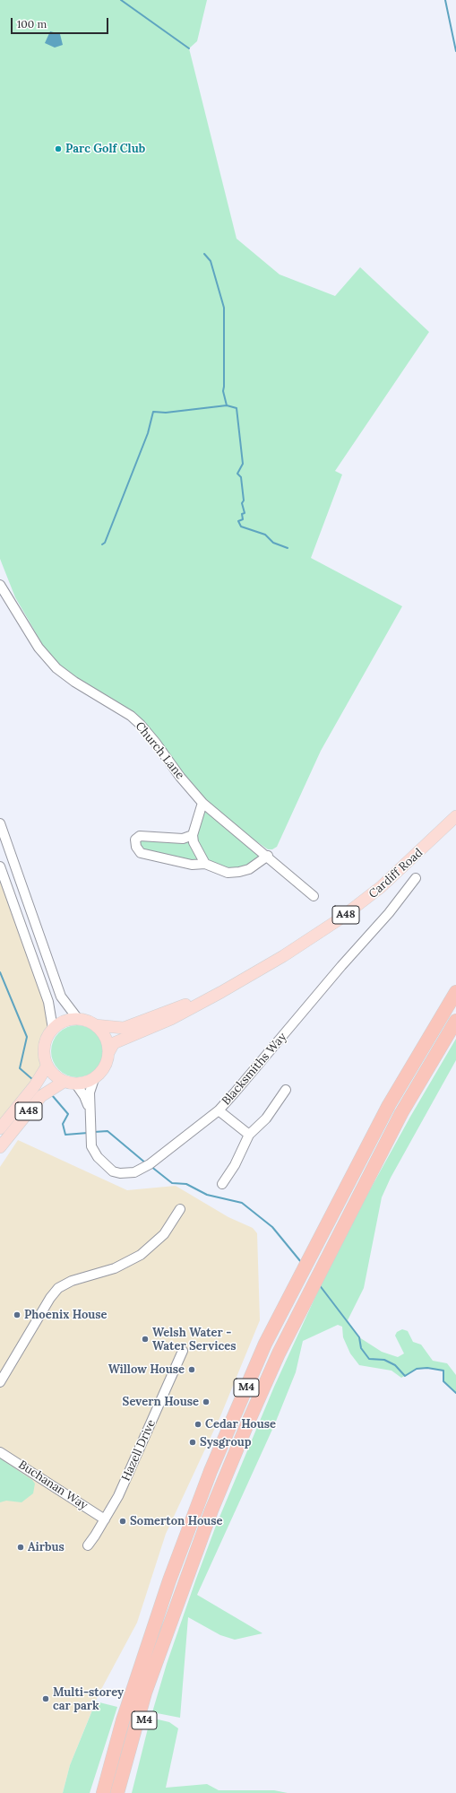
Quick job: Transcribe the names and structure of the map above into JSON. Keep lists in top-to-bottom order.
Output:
{
  "streets": {
    "highway": ["M4"],
    "main road": ["Cardiff Road", "A48"],
    "street": [
      "Church Lane",
      "Blacksmiths Way",
      "Hazell Drive",
      "Buchanan Way"
    ]
  },
  "crossings": [
    ["Cardiff Road", "A48"],
    ["Cardiff Road", "Blacksmiths Way"],
    ["A48", "Blacksmiths Way"],
    ["Hazell Drive", "Buchanan Way"]
  ],
  "places": [
    "Parc Golf Club",
    "Phoenix House",
    "Welsh Water - Water Services",
    "Willow House",
    "Severn House",
    "Cedar House",
    "Sysgroup",
    "Somerton House",
    "Airbus",
    "Multi-storey car park"
  ],
  "scale_bar": "100 m"
}
